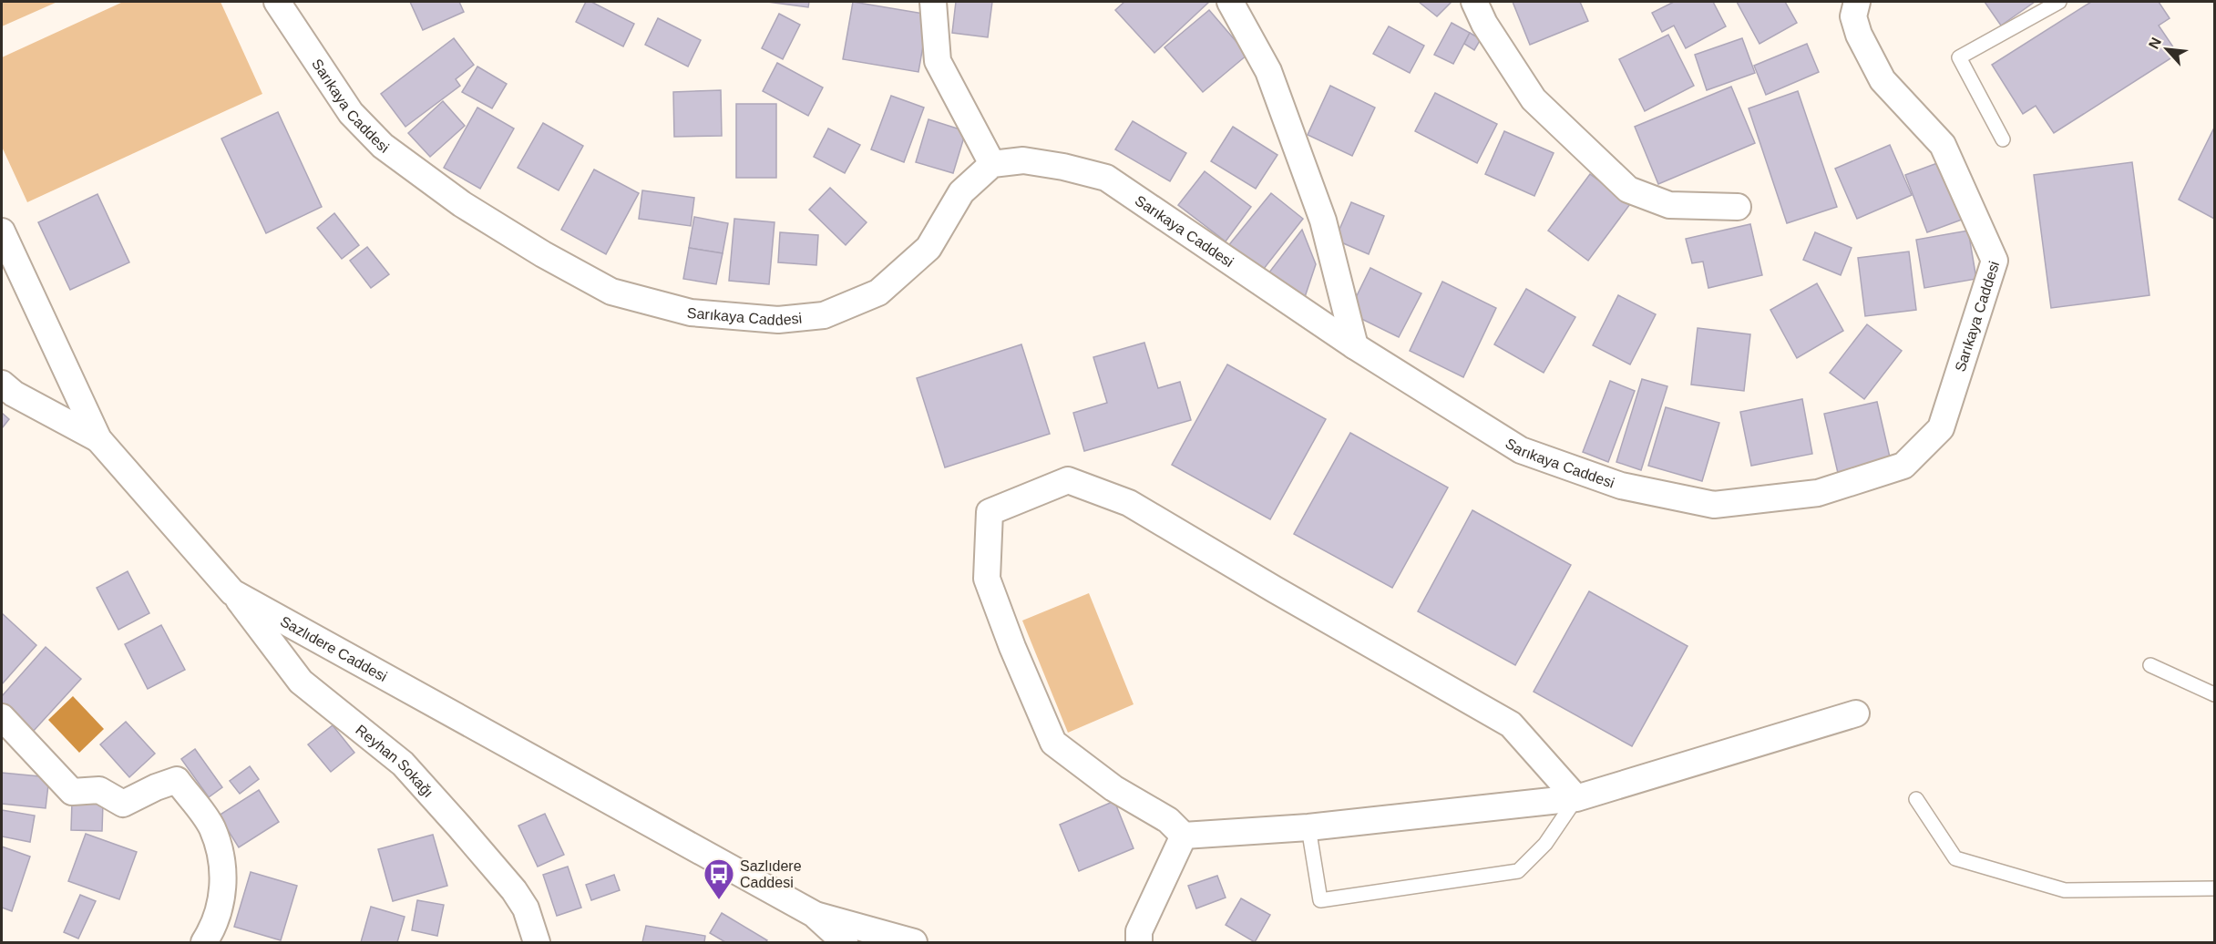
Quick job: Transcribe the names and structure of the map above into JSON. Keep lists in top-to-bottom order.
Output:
{
  "streets": {
    "street": ["Sarıkaya Caddesi", "Sazlıdere Caddesi", "Reyhan Sokağı"]
  },
  "crossings": [
    ["Sazlıdere Caddesi", "Reyhan Sokağı"]
  ],
  "places": {
    "bus stop": ["Sazlıdere Caddesi"]
  },
  "north": "top left"
}
